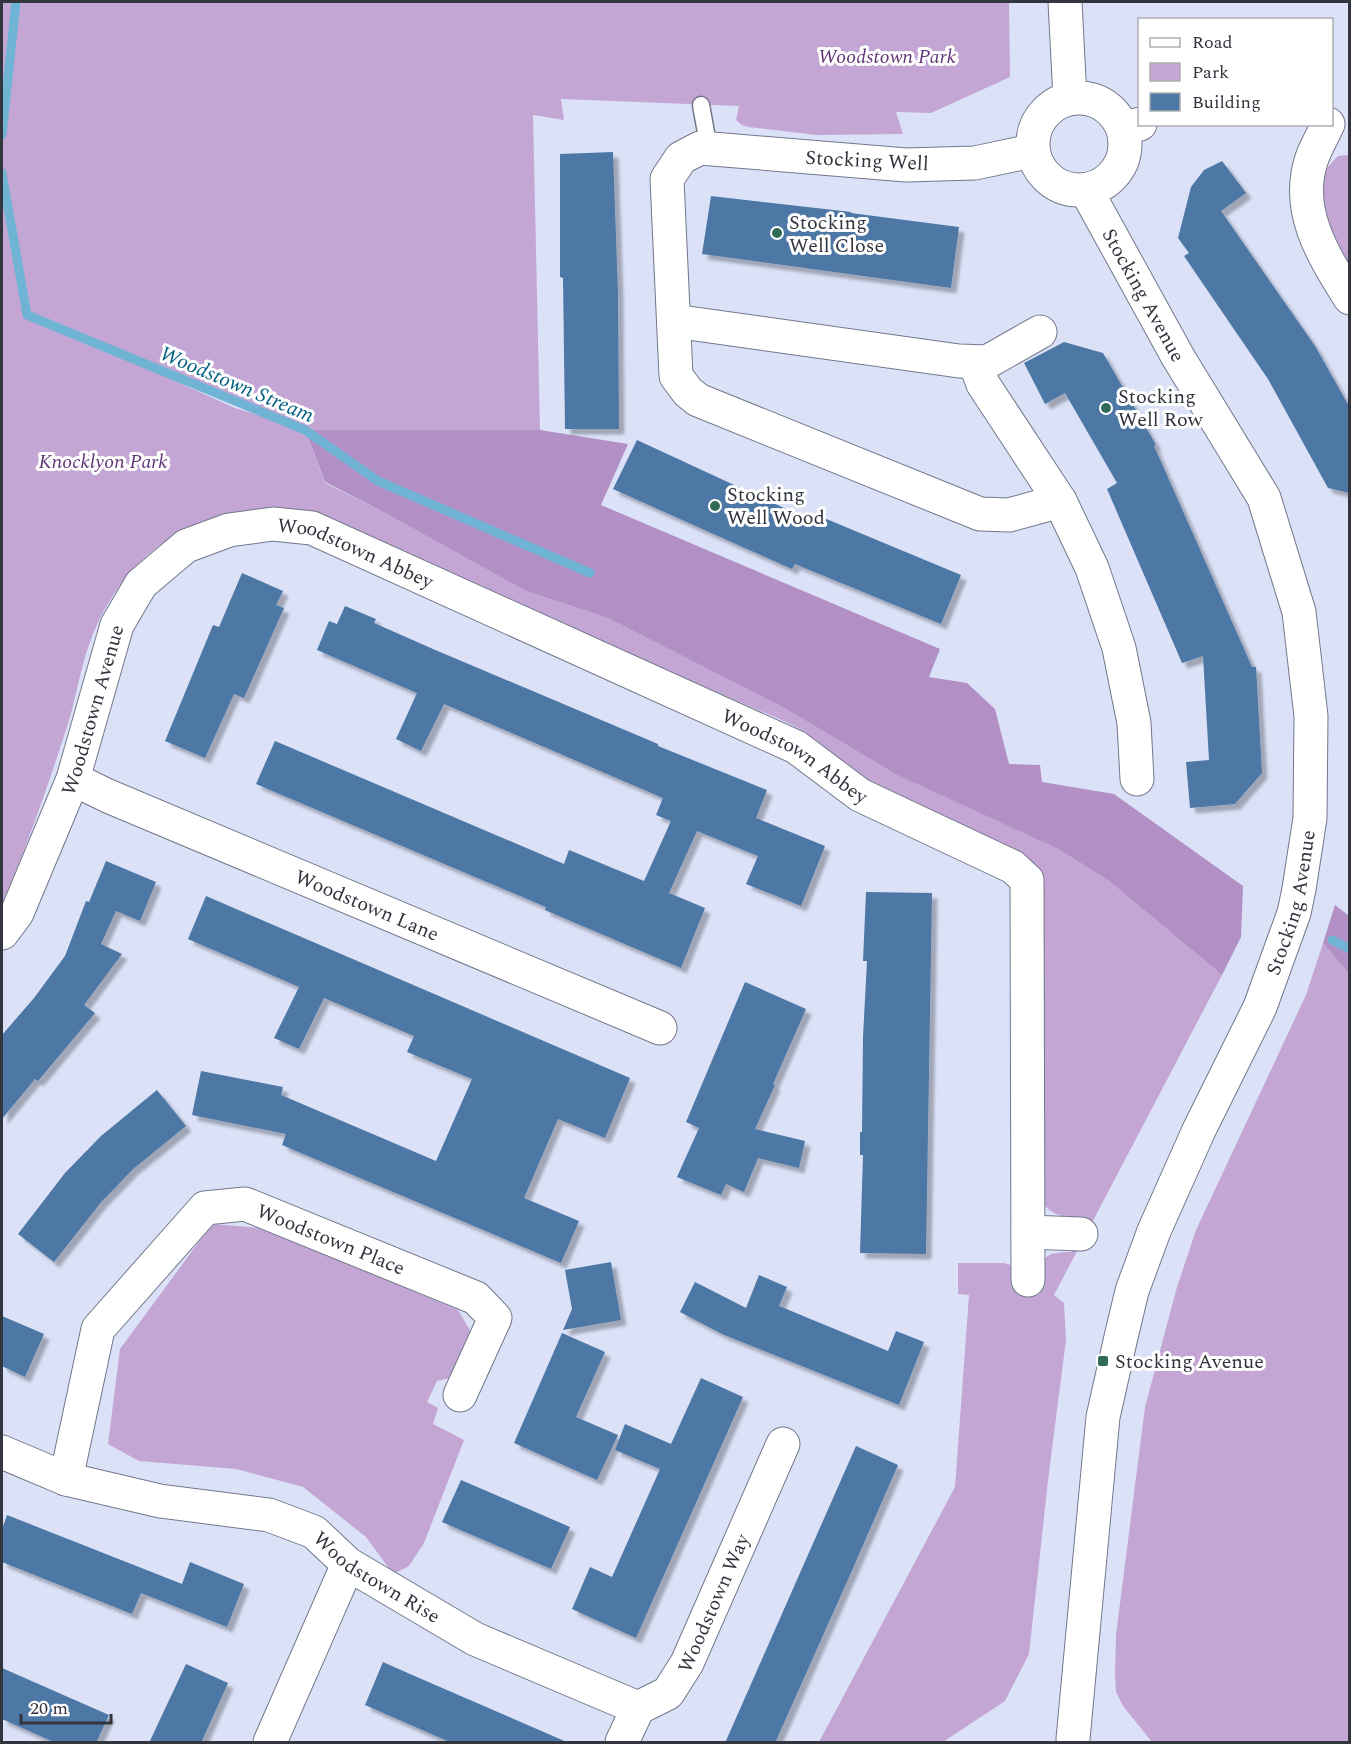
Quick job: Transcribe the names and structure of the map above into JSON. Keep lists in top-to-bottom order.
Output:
{
  "streets": {
    "street": [
      "Stocking Well",
      "Stocking Avenue",
      "Woodstown Abbey",
      "Woodstown Avenue",
      "Woodstown Lane",
      "Woodstown Place",
      "Woodstown Rise",
      "Woodstown Way"
    ]
  },
  "crossings": [
    ["Stocking Well", "Stocking Avenue"],
    ["Woodstown Abbey", "Woodstown Avenue"],
    ["Woodstown Avenue", "Woodstown Lane"],
    ["Woodstown Place", "Woodstown Rise"],
    ["Woodstown Rise", "Woodstown Way"]
  ],
  "water": ["Woodstown Stream"],
  "parks": ["Woodstown Park", "Knocklyon Park"],
  "places": {
    "other": ["Stocking Well Close", "Stocking Well Row", "Stocking Well Wood"],
    "transit": ["Stocking Avenue"]
  },
  "legend": ["Road", "Park", "Building"],
  "scale_bar": "20 m"
}
